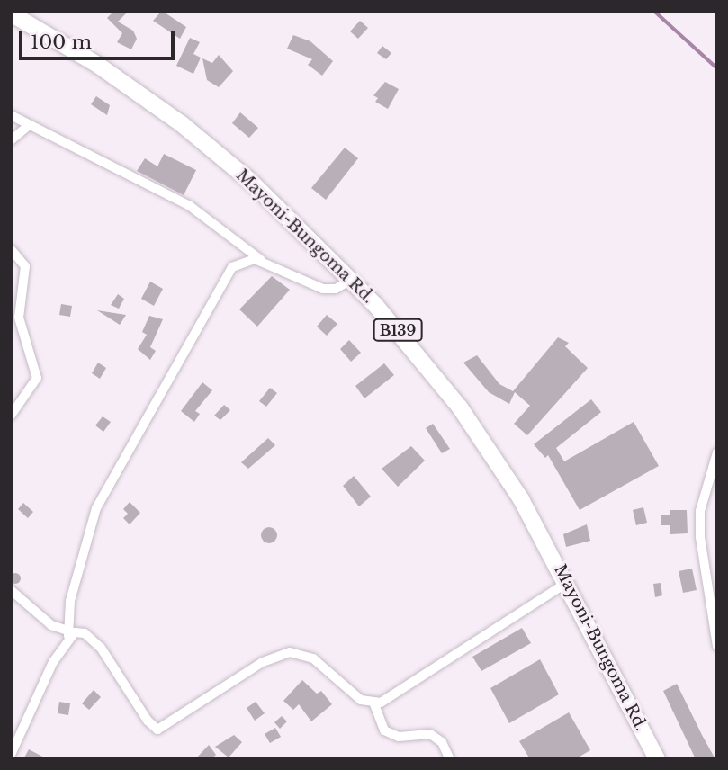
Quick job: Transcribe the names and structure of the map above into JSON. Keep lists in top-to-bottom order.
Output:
{
  "streets": {
    "main road": ["Mayoni-Bungoma Rd.", "B139"]
  },
  "scale_bar": "100 m"
}
